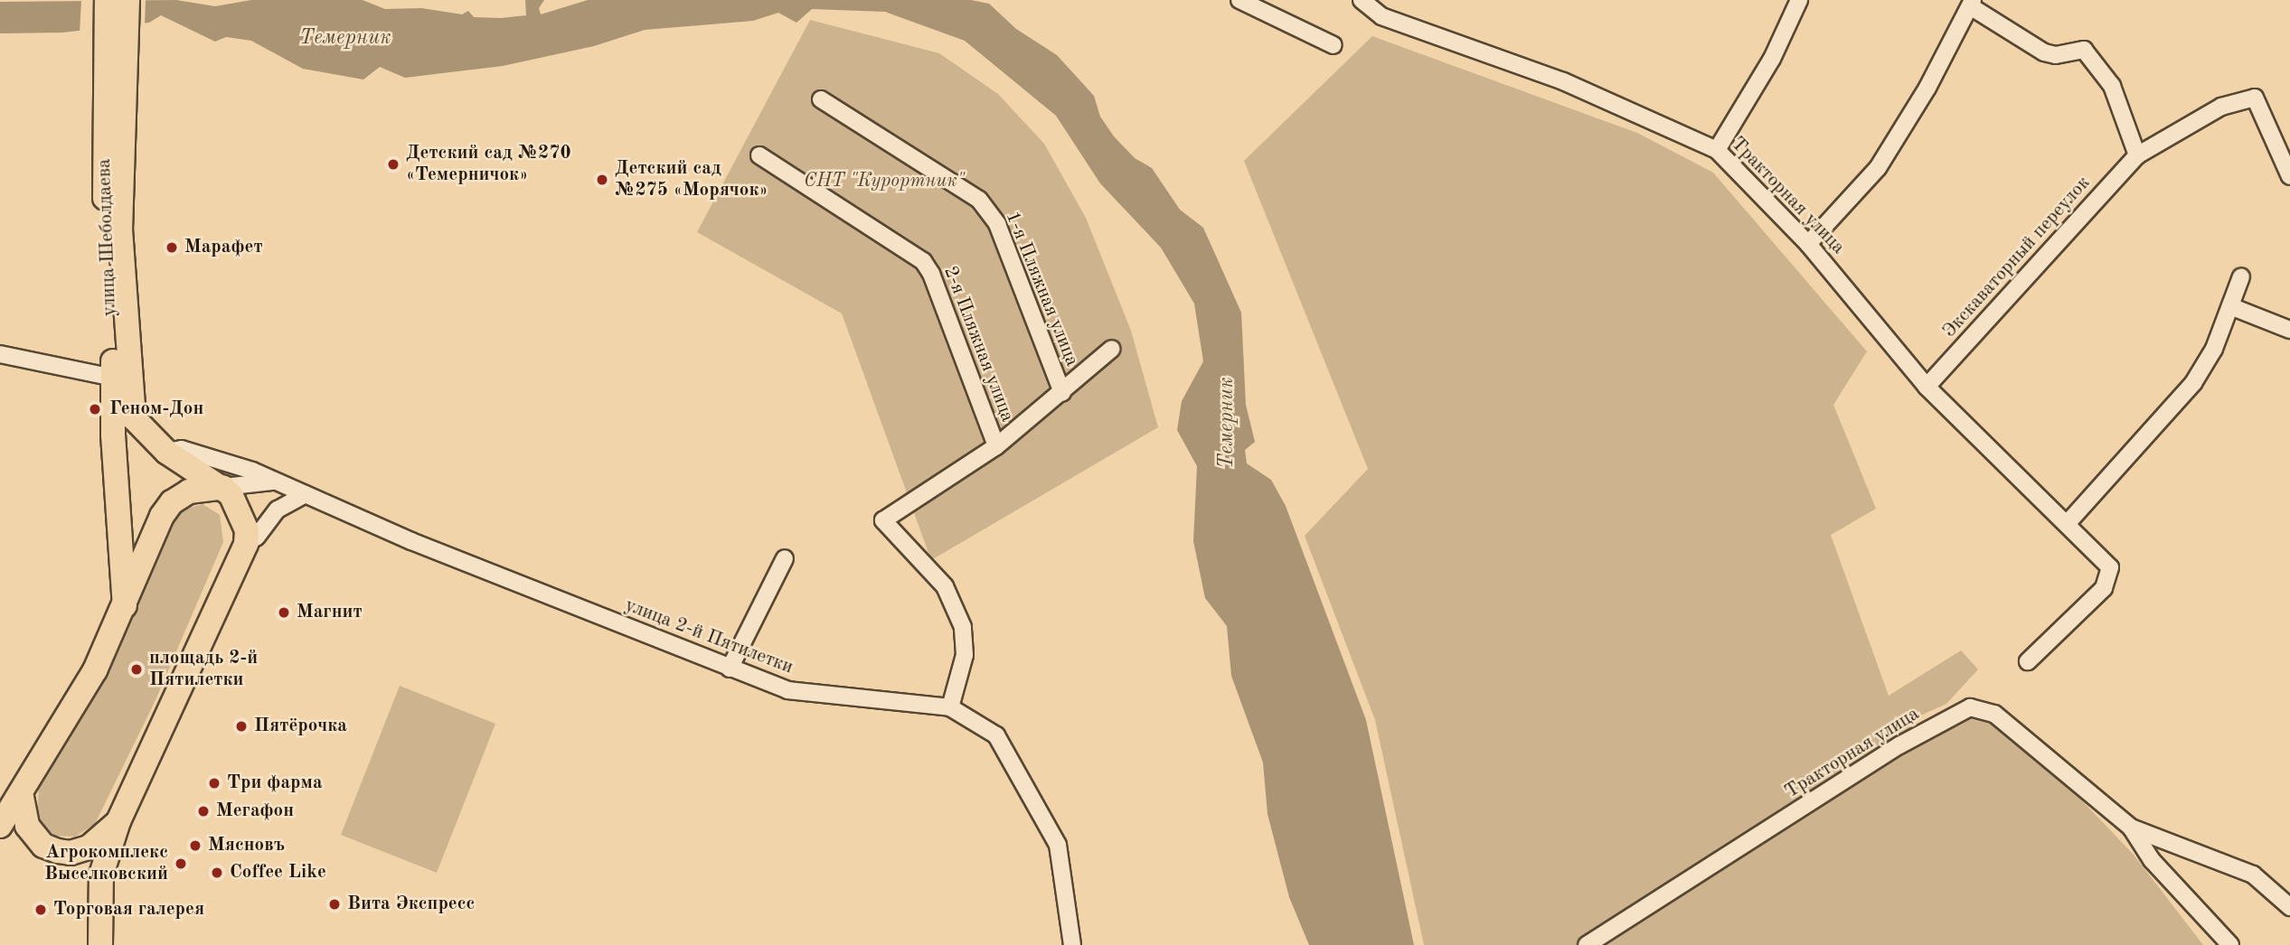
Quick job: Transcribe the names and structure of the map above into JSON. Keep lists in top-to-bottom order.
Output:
{
  "streets": {
    "main road": ["улица Шеболдаева"],
    "street": [
      "Тракторная улица",
      "Экскаваторный переулок",
      "1-я Пляжная улица",
      "2-я Пляжная улица",
      "улица 2-й Пятилетки"
    ]
  },
  "crossings": [
    ["Тракторная улица", "Экскаваторный переулок"]
  ],
  "water": ["Темерник"],
  "parks": ["СНТ \"Курортник\""],
  "places": [
    "Детский сад №270 «Темерничок»",
    "Детский сад №275 «Морячок»",
    "Марафет",
    "Геном-Дон",
    "Магнит",
    "площадь 2-й Пятилетки",
    "Пятёрочка",
    "Три фарма",
    "Мегафон",
    "Мясновъ",
    "Агрокомплекс Выселковский",
    "Coffee Like",
    "Вита Экспресс",
    "Торговая галерея"
  ]
}
